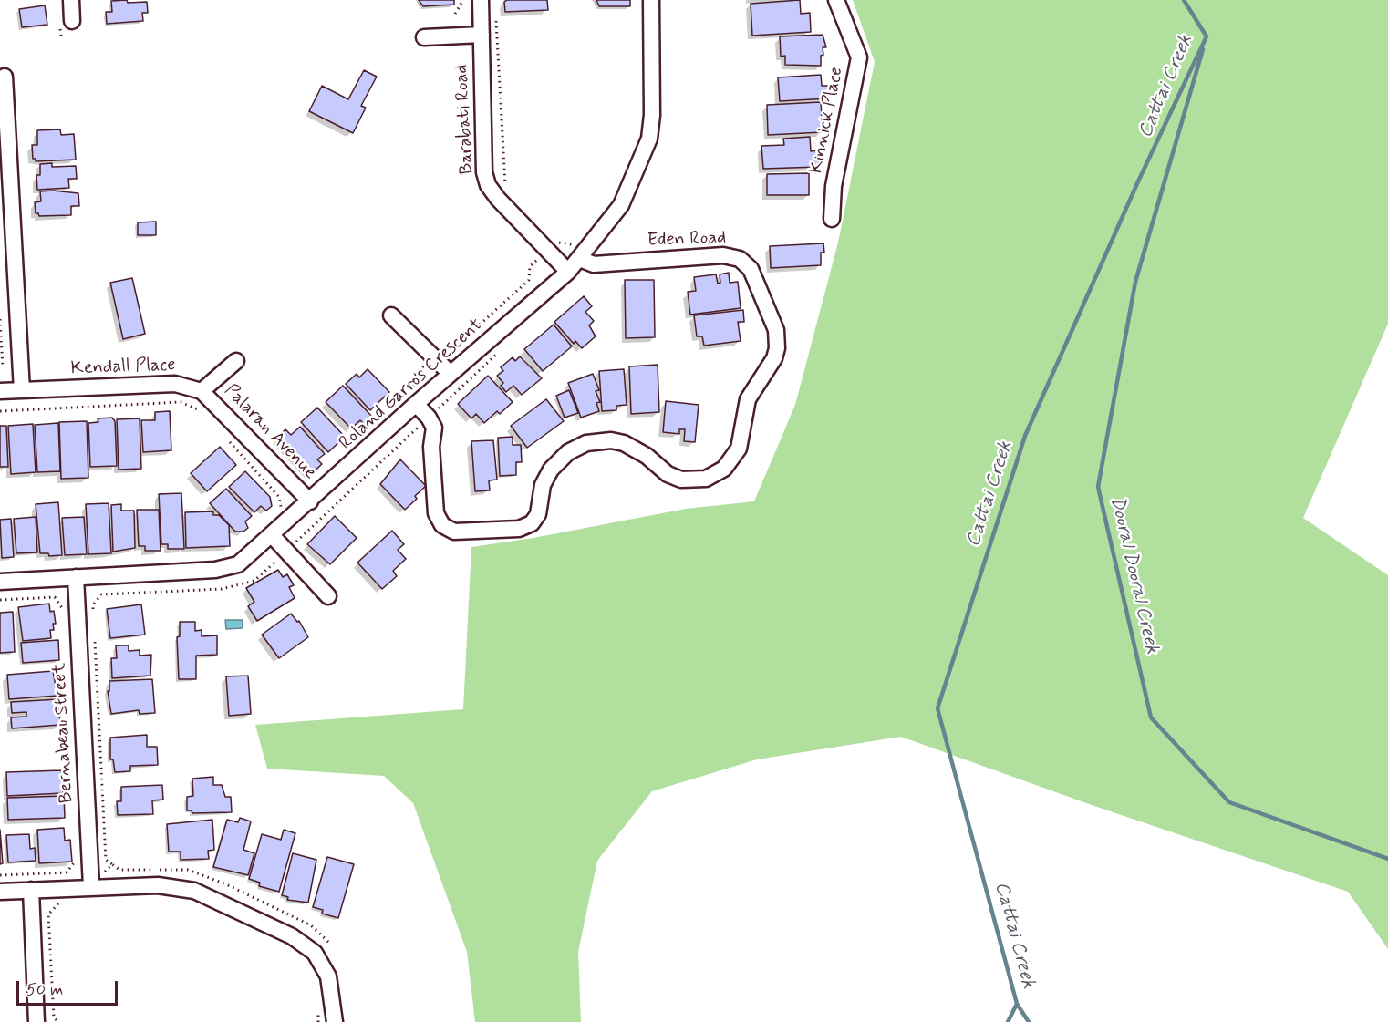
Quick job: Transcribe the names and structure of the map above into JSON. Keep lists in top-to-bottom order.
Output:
{
  "streets": {
    "street": [
      "Barabati Road",
      "Kinnick Place",
      "Eden Road",
      "Kendall Place",
      "Roland Garros Crescent",
      "Palaran Avenue",
      "Bernabeau Street"
    ]
  },
  "crossings": [
    ["Barabati Road", "Roland Garros Crescent"],
    ["Eden Road", "Roland Garros Crescent"],
    ["Kendall Place", "Palaran Avenue"],
    ["Roland Garros Crescent", "Palaran Avenue"],
    ["Roland Garros Crescent", "Bernabeau Street"]
  ],
  "water": ["Cattai Creek", "Dooral Dooral Creek"],
  "scale_bar": "50 m"
}
